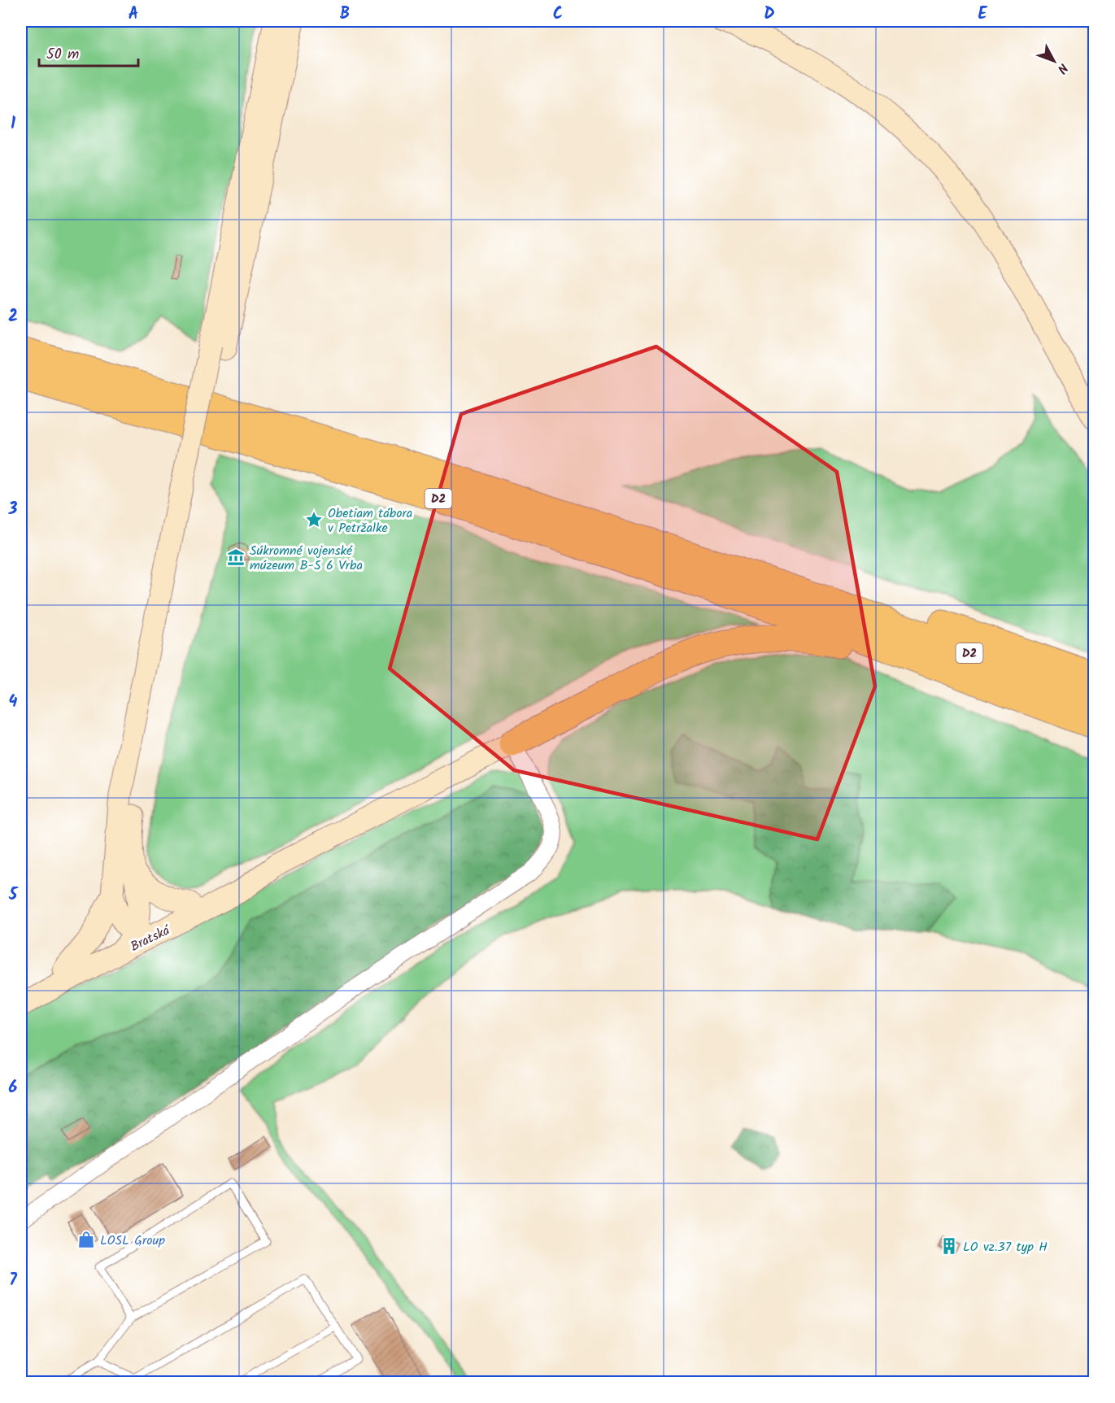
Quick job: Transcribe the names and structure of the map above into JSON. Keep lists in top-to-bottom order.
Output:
{
  "streets": {
    "highway": ["D2"],
    "main road": ["Bratská"]
  },
  "places": {
    "place": ["Obetiam tábora v Petržalke"],
    "museum": ["Súkromné vojenské múzeum B-S 6 Vrba"],
    "shop": ["LOSL Group"],
    "building": ["LO vz.37 typ H"]
  },
  "scale_bar": "50 m",
  "north": "bottom right",
  "grid": {
    "columns": [
      "A",
      "B",
      "C",
      "D",
      "E"
    ],
    "rows": [
      "1",
      "2",
      "3",
      "4",
      "5",
      "6",
      "7"
    ]
  }
}
